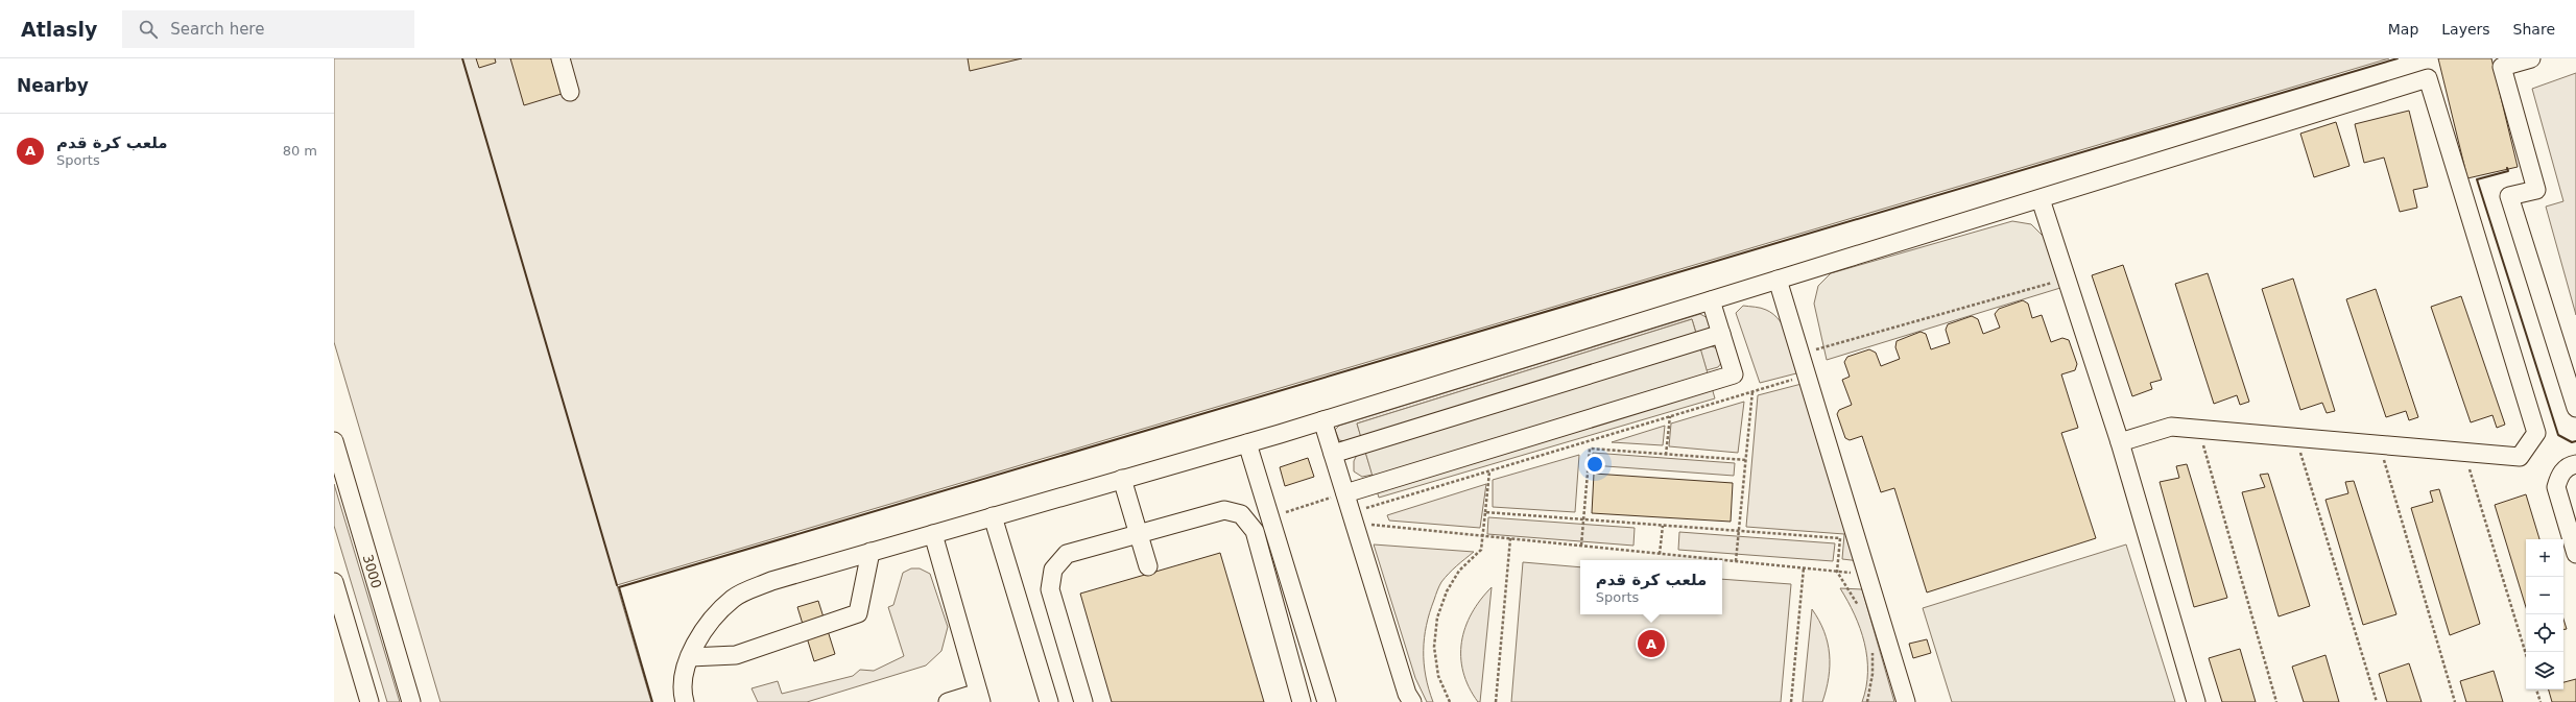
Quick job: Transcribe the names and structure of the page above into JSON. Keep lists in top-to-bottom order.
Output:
{
  "streets": {
    "street": ["3000"]
  },
  "page": {
    "header": "Atlasly",
    "search": "Search here",
    "nav": ["Map", "Layers", "Share"],
    "heading": "Nearby",
    "list": [
      {
        "mark": "A",
        "name": "ملعب كرة قدم",
        "note": "Sports",
        "value": "80 m"
      }
    ],
    "map_buttons": ["+", "−"],
    "popup": ["ملعب كرة قدم", "Sports"],
    "pins": "A"
  }
}
